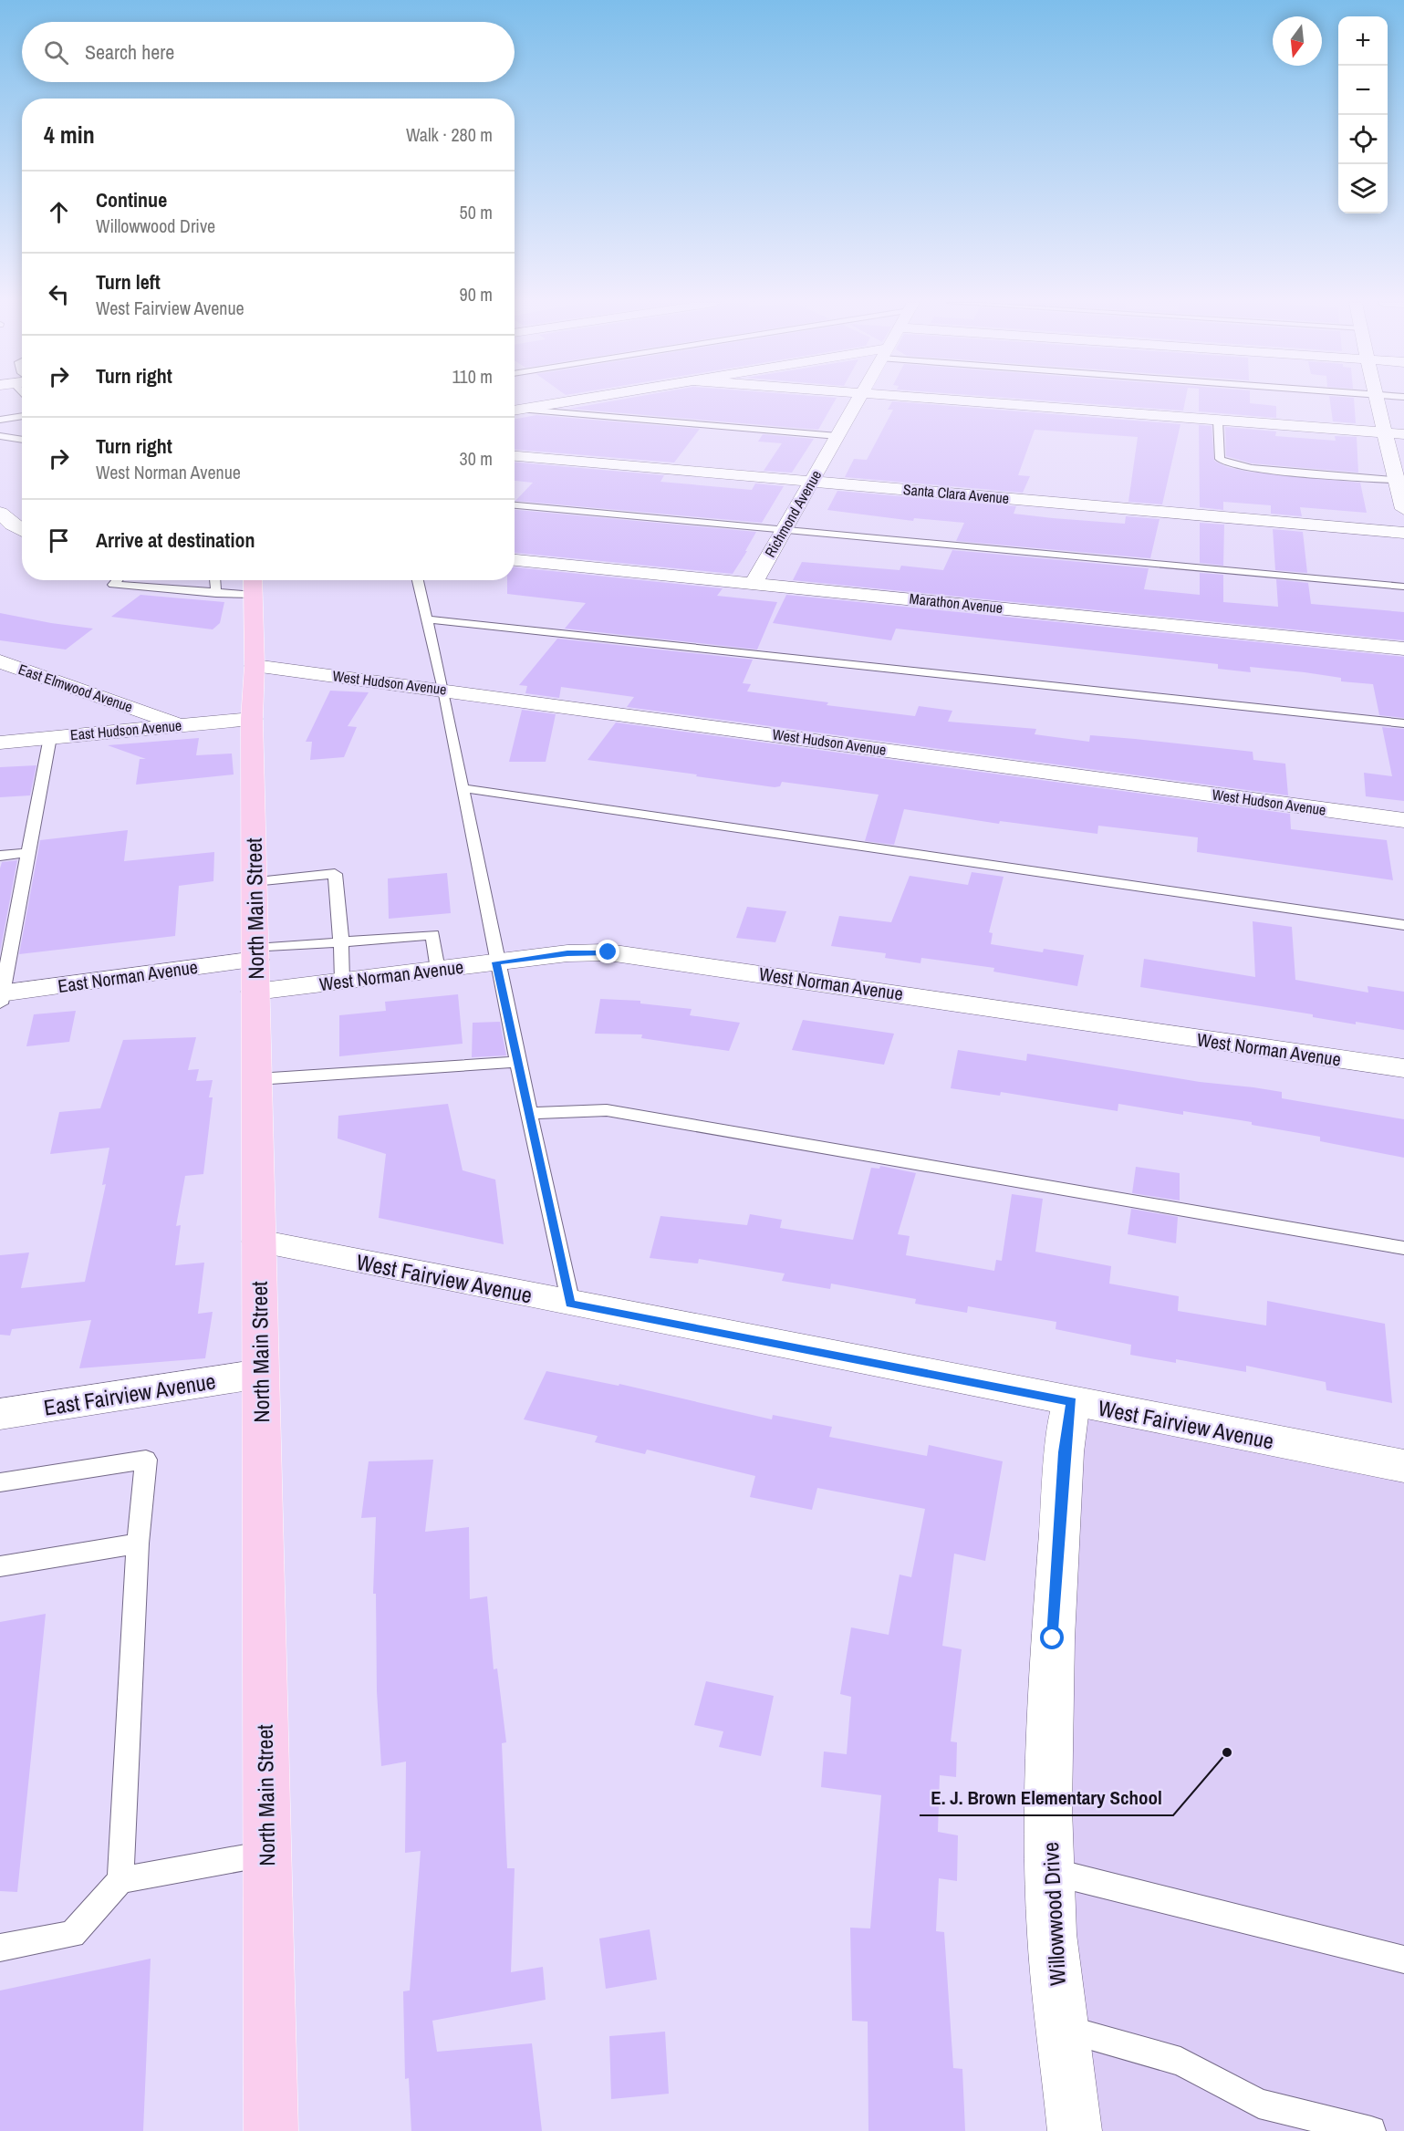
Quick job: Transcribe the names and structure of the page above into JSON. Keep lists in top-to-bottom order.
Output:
{
  "streets": {
    "main road": ["North Main Street"],
    "street": [
      "Santa Clara Avenue",
      "Richmond Avenue",
      "Marathon Avenue",
      "West Hudson Avenue",
      "East Elmwood Avenue",
      "East Hudson Avenue",
      "West Norman Avenue",
      "East Norman Avenue",
      "West Fairview Avenue",
      "East Fairview Avenue",
      "Willowwood Drive"
    ]
  },
  "crossings": [
    ["Santa Clara Avenue", "Richmond Avenue"],
    ["Richmond Avenue", "Marathon Avenue"],
    ["West Hudson Avenue", "North Main Street"],
    ["East Elmwood Avenue", "East Hudson Avenue"],
    ["East Hudson Avenue", "North Main Street"],
    ["North Main Street", "West Norman Avenue"],
    ["North Main Street", "East Norman Avenue"],
    ["North Main Street", "West Fairview Avenue"],
    ["North Main Street", "East Fairview Avenue"],
    ["West Norman Avenue", "East Norman Avenue"],
    ["West Fairview Avenue", "Willowwood Drive"]
  ],
  "places": ["E. J. Brown Elementary School"],
  "north": "bottom",
  "page": {
    "map_buttons": ["+", "−"],
    "search": "Search here",
    "heading": ["4 min", "Walk · 280 m"],
    "list": [
      ["Continue", "Willowwood Drive", "50 m"],
      ["Turn left", "West Fairview Avenue", "90 m"],
      ["Turn right", "110 m"],
      ["Turn right", "West Norman Avenue", "30 m"],
      "Arrive at destination"
    ]
  }
}
